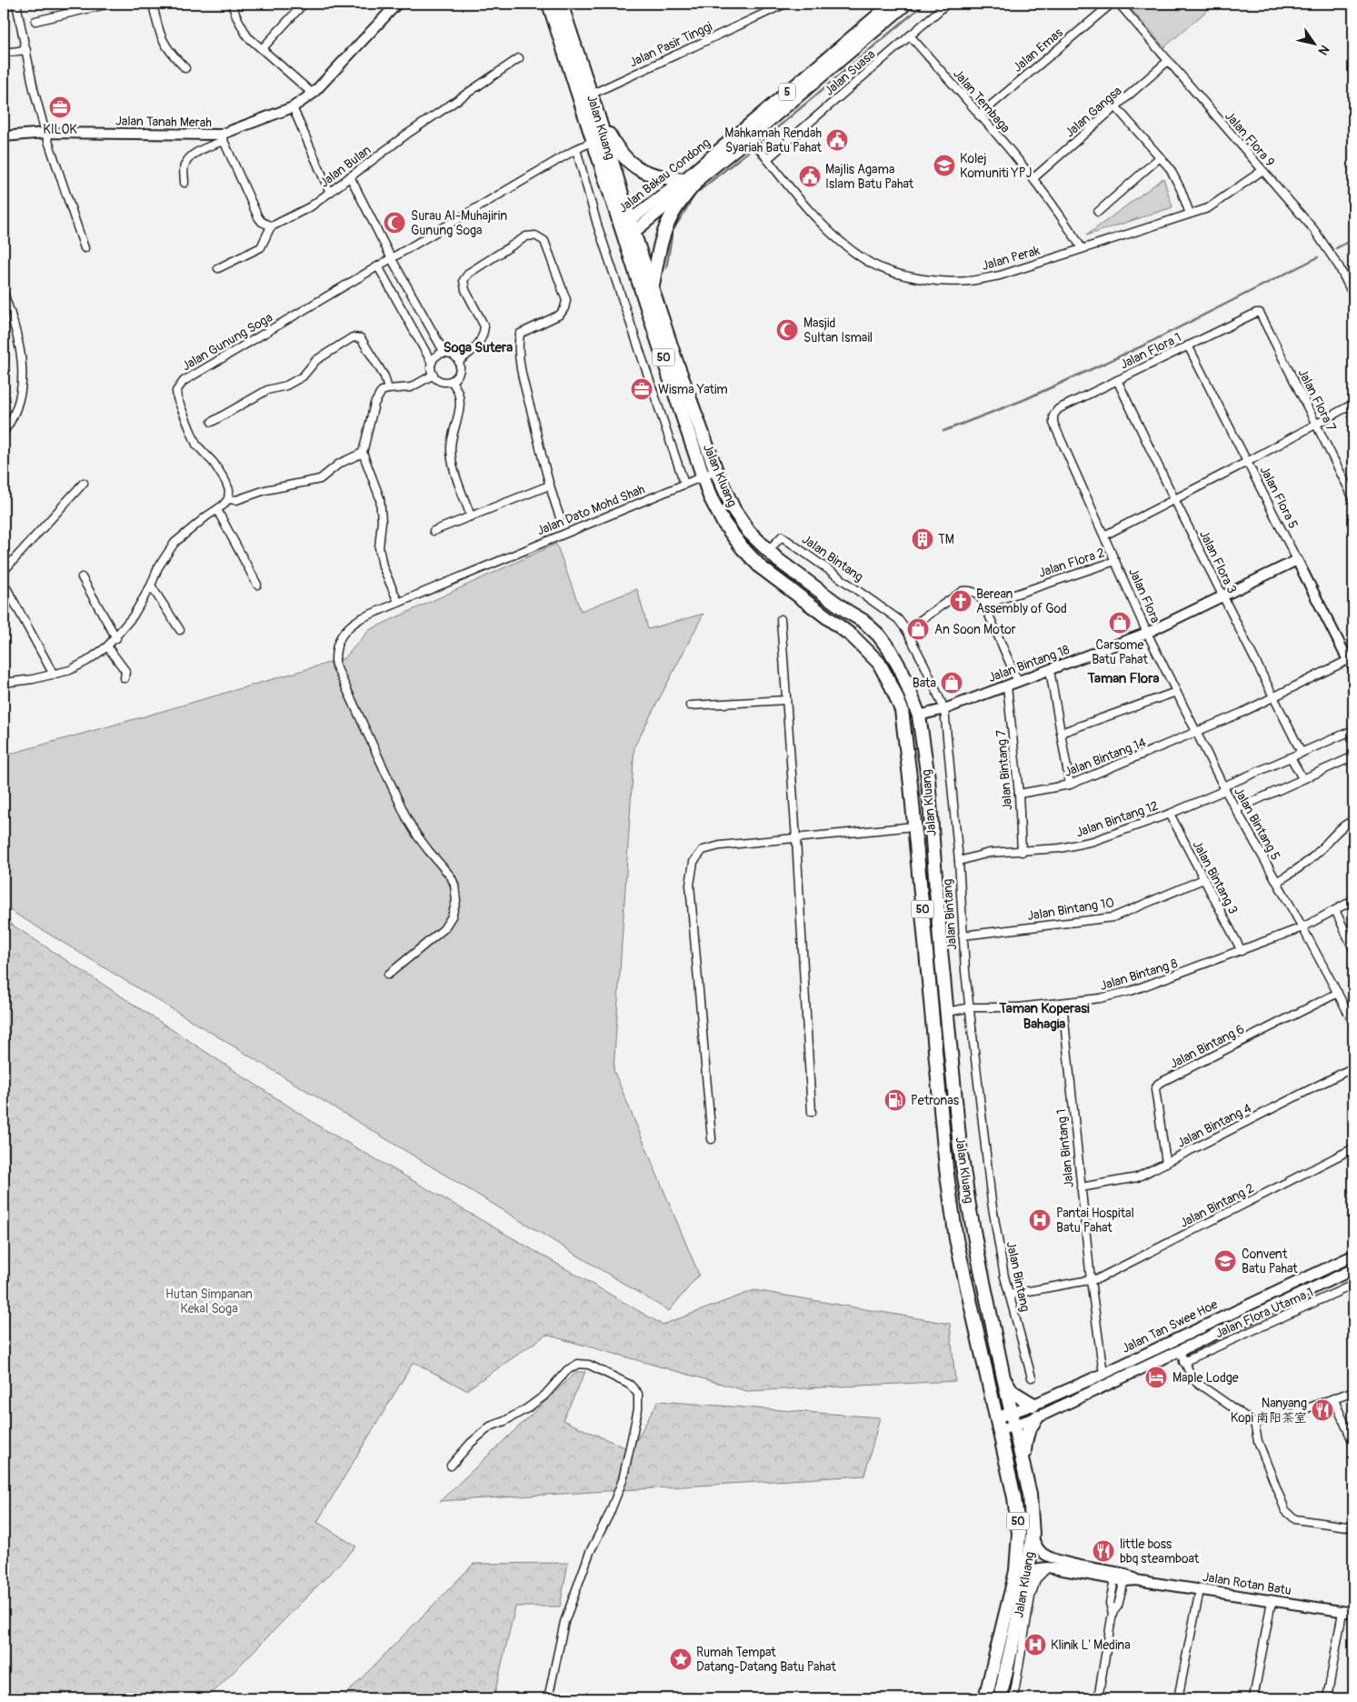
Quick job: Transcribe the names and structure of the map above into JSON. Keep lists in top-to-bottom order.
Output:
{
  "streets": {
    "highway": ["Jalan Kluang", "50"],
    "main road": ["5", "Jalan Bakau Condong", "Jalan Tan Swee Hoe"],
    "street": [
      "Jalan Pasir Tinggi",
      "Jalan Emas",
      "Jalan Suasa",
      "Jalan Tembaga",
      "Jalan Gangsa",
      "Jalan Tanah Merah",
      "Jalan Flora 9",
      "Jalan Bulan",
      "Jalan Perak",
      "Jalan Gunung Soga",
      "Jalan Flora 1",
      "Jalan Flora 7",
      "Jalan Flora 5",
      "Jalan Dato Mohd Shah",
      "Jalan Bintang",
      "Jalan Flora 3",
      "Jalan Flora 2",
      "Jalan Flora",
      "Jalan Bintang 18",
      "Jalan Bintang 14",
      "Jalan Bintang 7",
      "Jalan Bintang 12",
      "Jalan Bintang 5",
      "Jalan Bintang 3",
      "Jalan Bintang 10",
      "Jalan Bintang 8",
      "Jalan Bintang 6",
      "Jalan Bintang 4",
      "Jalan Bintang 1",
      "Jalan Bintang 2",
      "Jalan Flora Utama 1",
      "Jalan Rotan Batu"
    ]
  },
  "crossings": [
    ["Jalan Pasir Tinggi", "Jalan Kluang"],
    ["Jalan Emas", "Jalan Tembaga"],
    ["Jalan Suasa", "Jalan Tembaga"],
    ["Jalan Suasa", "Jalan Perak"],
    ["Jalan Tembaga", "Jalan Gangsa"],
    ["Jalan Tembaga", "Jalan Perak"],
    ["Jalan Gangsa", "Jalan Flora 9"],
    ["Jalan Kluang", "Jalan Bakau Condong"],
    ["Jalan Kluang", "Jalan Gunung Soga"],
    ["Jalan Kluang", "Jalan Dato Mohd Shah"],
    ["Jalan Kluang", "Jalan Bintang"],
    ["Jalan Kluang", "Jalan Bintang 18"],
    ["Jalan Kluang", "Jalan Bintang 8"],
    ["Jalan Kluang", "Jalan Tan Swee Hoe"],
    ["Jalan Kluang", "Jalan Rotan Batu"],
    ["Jalan Flora 9", "Jalan Perak"],
    ["Jalan Bakau Condong", "Jalan Perak"],
    ["Jalan Flora 1", "Jalan Flora 7"],
    ["Jalan Flora 1", "Jalan Flora 5"],
    ["Jalan Flora 1", "Jalan Flora 3"],
    ["Jalan Flora 1", "Jalan Flora"],
    ["Jalan Flora 5", "Jalan Flora"],
    ["Jalan Flora 5", "Jalan Bintang 14"],
    ["Jalan Bintang", "Jalan Bintang 18"],
    ["Jalan Bintang", "Jalan Bintang 12"],
    ["Jalan Bintang", "Jalan Bintang 10"],
    ["Jalan Bintang", "Jalan Bintang 8"],
    ["Jalan Bintang", "Jalan Bintang 2"],
    ["Jalan Flora 3", "Jalan Flora"],
    ["Jalan Flora 3", "Jalan Bintang 14"],
    ["Jalan Flora 3", "Jalan Bintang 12"],
    ["Jalan Flora 2", "Jalan Flora"],
    ["Jalan Flora", "Jalan Bintang 18"],
    ["Jalan Flora", "Jalan Bintang 5"],
    ["Jalan Bintang 18", "Jalan Bintang 7"],
    ["Jalan Bintang 18", "Jalan Bintang 5"],
    ["Jalan Bintang 14", "Jalan Bintang 7"],
    ["Jalan Bintang 14", "Jalan Bintang 5"],
    ["Jalan Bintang 7", "Jalan Bintang 12"],
    ["Jalan Bintang 12", "Jalan Bintang 5"],
    ["Jalan Bintang 12", "Jalan Bintang 3"],
    ["Jalan Bintang 5", "Jalan Bintang 8"],
    ["Jalan Bintang 5", "Jalan Bintang 6"],
    ["Jalan Bintang 3", "Jalan Bintang 10"],
    ["Jalan Bintang 3", "Jalan Bintang 8"],
    ["Jalan Bintang 8", "Jalan Bintang 1"],
    ["Jalan Bintang 6", "Jalan Bintang 4"],
    ["Jalan Bintang 4", "Jalan Bintang 1"],
    ["Jalan Bintang 1", "Jalan Bintang 2"],
    ["Jalan Bintang 1", "Jalan Tan Swee Hoe"]
  ],
  "districts": ["Soga Sutera", "Taman Flora", "Taman Koperasi Bahagia"],
  "parks": ["Hutan Simpanan Kekal Soga"],
  "places": {
    "office": ["KILOK", "Wisma Yatim"],
    "public building": ["Mahkamah Rendah Syariah Batu Pahat", "Majlis Agama Islam Batu Pahat"],
    "school or university": ["Kolej Komuniti YPJ", "Convent Batu Pahat"],
    "mosque": ["Surau Al-Muhajirin Gunung Soga", "Masjid Sultan Ismail"],
    "building": ["TM"],
    "church": ["Berean Assembly of God"],
    "shop": ["Carsome Batu Pahat", "An Soon Motor", "Bata"],
    "fuel station": ["Petronas"],
    "hospital": ["Pantai Hospital Batu Pahat", "Klinik L' Medina"],
    "hotel": ["Maple Lodge"],
    "restaurant": ["Nanyang Kopi 南阳茶室", "little boss bbq steamboat"],
    "place": ["Rumah Tempat Datang-Datang Batu Pahat"]
  },
  "north": "bottom right"
}
